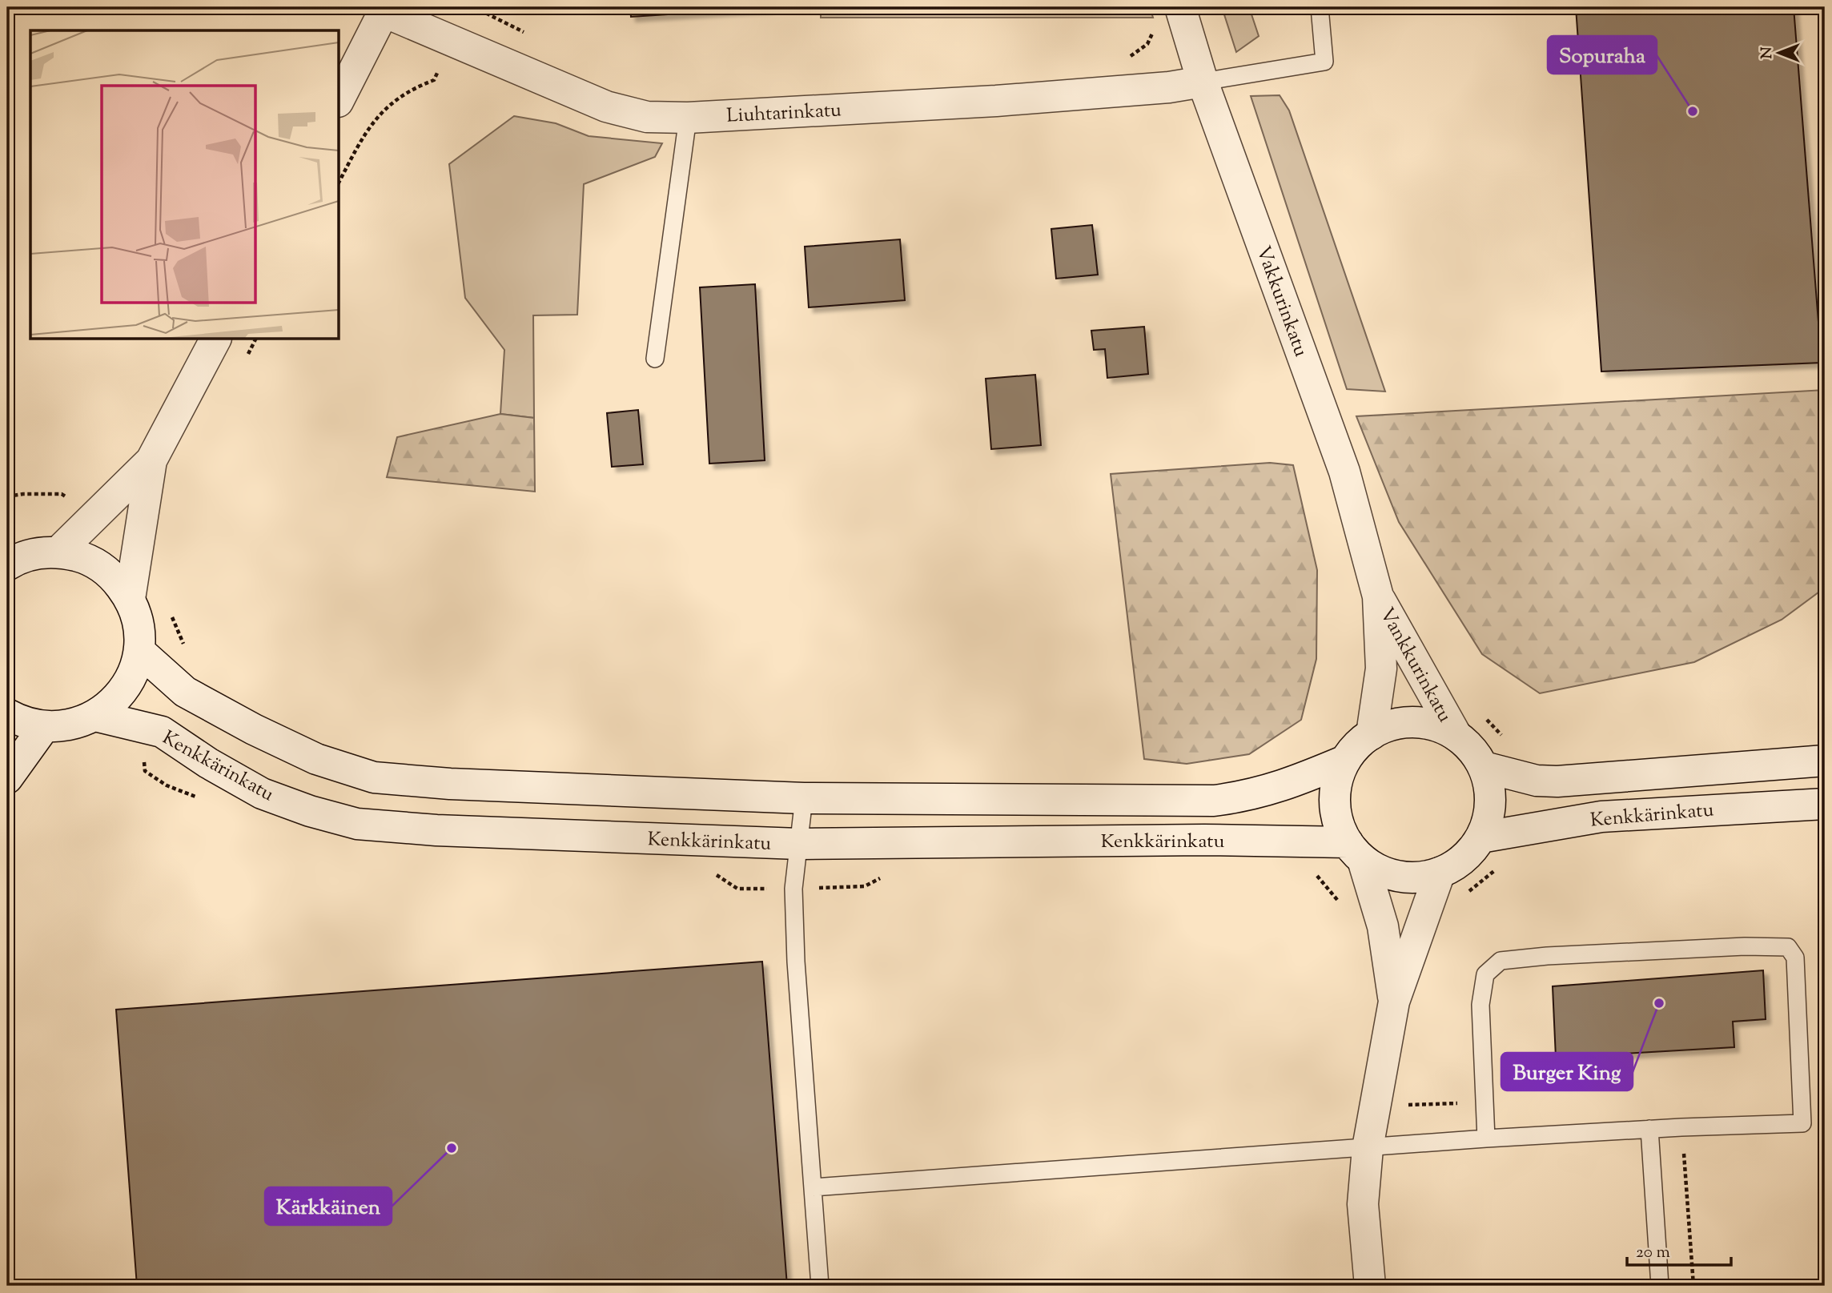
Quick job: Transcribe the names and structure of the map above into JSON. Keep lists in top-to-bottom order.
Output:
{
  "streets": {
    "street": [
      "Liuhtarinkatu",
      "Vakkurinkatu",
      "Vankkurinkatu",
      "Kenkkärinkatu"
    ]
  },
  "crossings": [
    ["Liuhtarinkatu", "Vakkurinkatu"],
    ["Vakkurinkatu", "Vankkurinkatu"],
    ["Vankkurinkatu", "Kenkkärinkatu"]
  ],
  "places": ["Sopuraha", "Burger King", "Kärkkäinen"],
  "scale_bar": "20 m",
  "north": "left"
}
